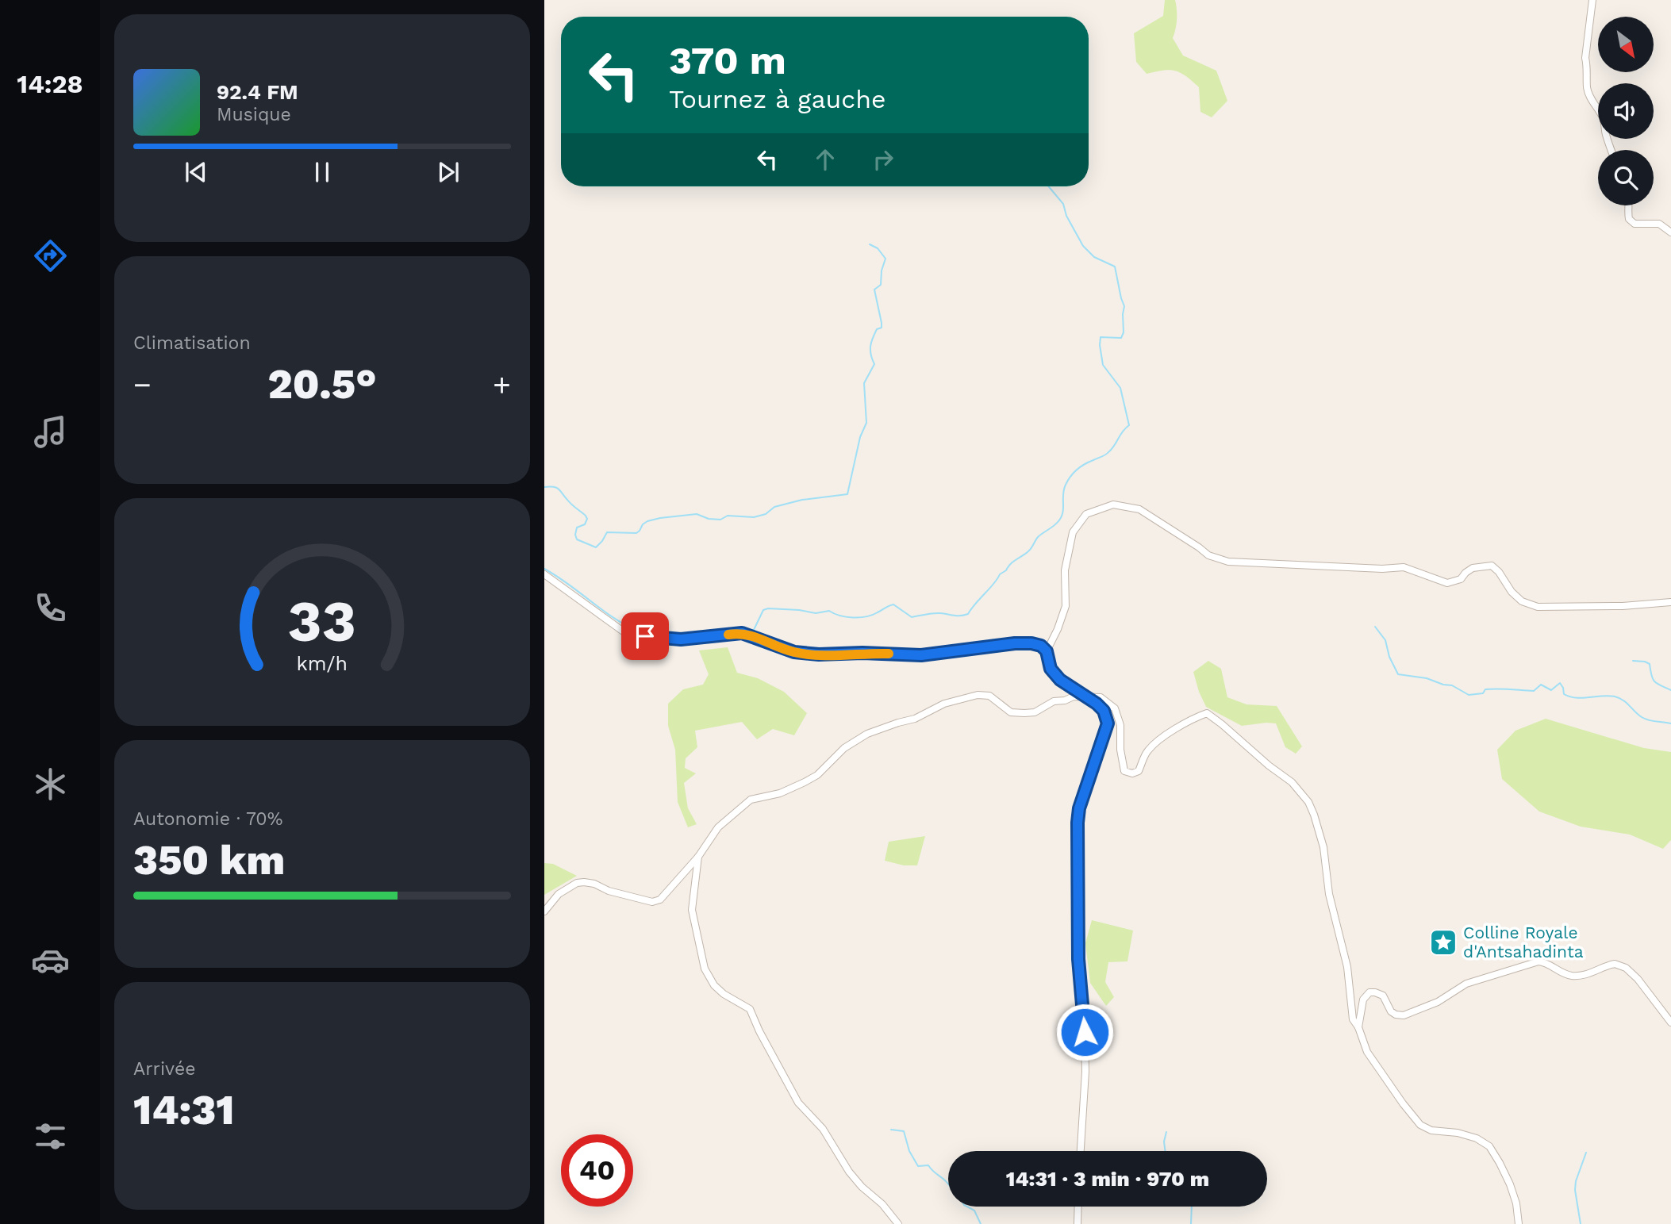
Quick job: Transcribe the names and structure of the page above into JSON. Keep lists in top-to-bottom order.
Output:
{
  "places": {
    "place": ["Colline Royale d'Antsahadinta"]
  },
  "north": "bottom right",
  "page": {
    "tabs": "14:28",
    "turn": ["370 m", "Tournez à gauche"],
    "song": ["92.4 FM", "Musique"],
    "tile": [
      "Climatisation",
      ["Autonomie · 70%", "350 km"],
      ["Arrivée", "14:31"]
    ],
    "heat": ["−", "20.5°", "+"],
    "limit": "40",
    "trip": "14:31 · 3 min · 970 m",
    "gauge": ["33", "km/h"]
  }
}
